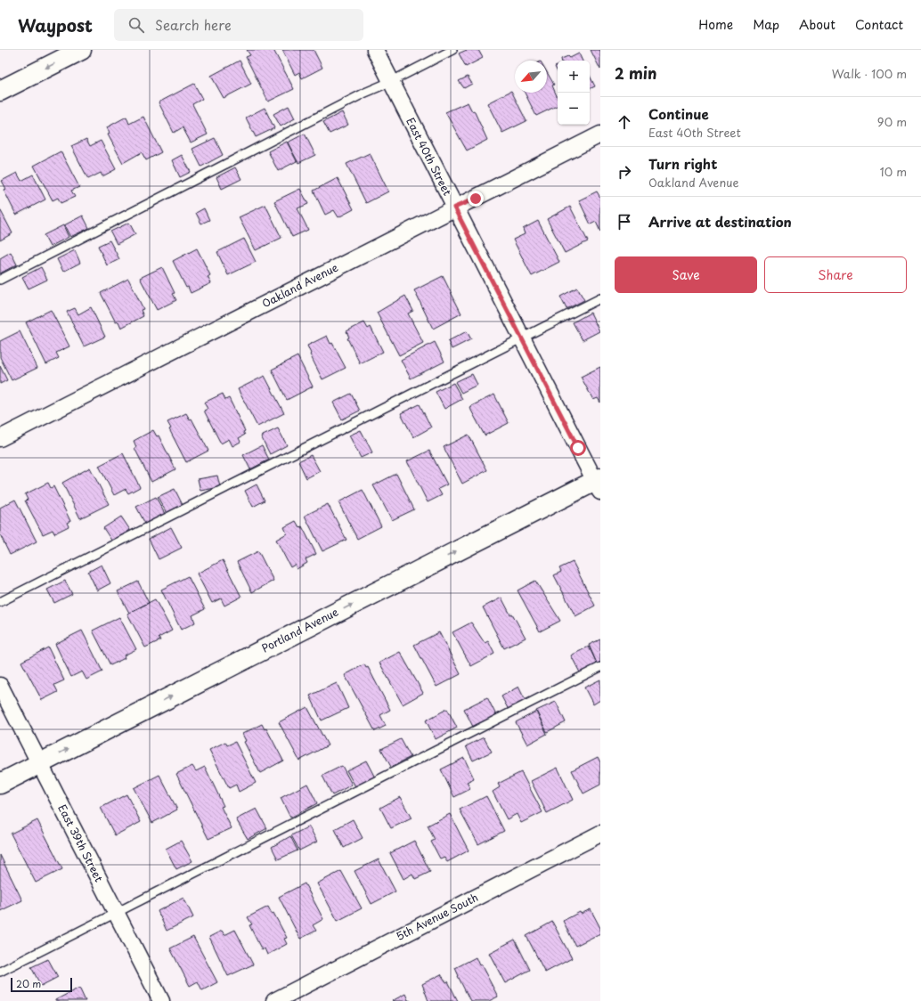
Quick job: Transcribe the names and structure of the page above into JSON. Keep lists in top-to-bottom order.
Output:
{
  "streets": {
    "street": [
      "East 40th Street",
      "Oakland Avenue",
      "Portland Avenue",
      "East 39th Street",
      "5th Avenue South"
    ]
  },
  "crossings": [
    ["East 40th Street", "Oakland Avenue"],
    ["East 40th Street", "Portland Avenue"],
    ["Portland Avenue", "East 39th Street"]
  ],
  "one_way": ["Portland Avenue"],
  "scale_bar": "20 m",
  "north": "bottom left",
  "page": {
    "header": "Waypost",
    "search": "Search here",
    "nav": [
      "Home",
      "Map",
      "About",
      "Contact"
    ],
    "heading": ["2 min", "Walk · 100 m"],
    "map_buttons": ["+", "−"],
    "list": [
      ["Continue", "East 40th Street", "90 m"],
      ["Turn right", "Oakland Avenue", "10 m"],
      "Arrive at destination"
    ],
    "buttons": ["Save", "Share"],
    "scale": "20 m"
  }
}
